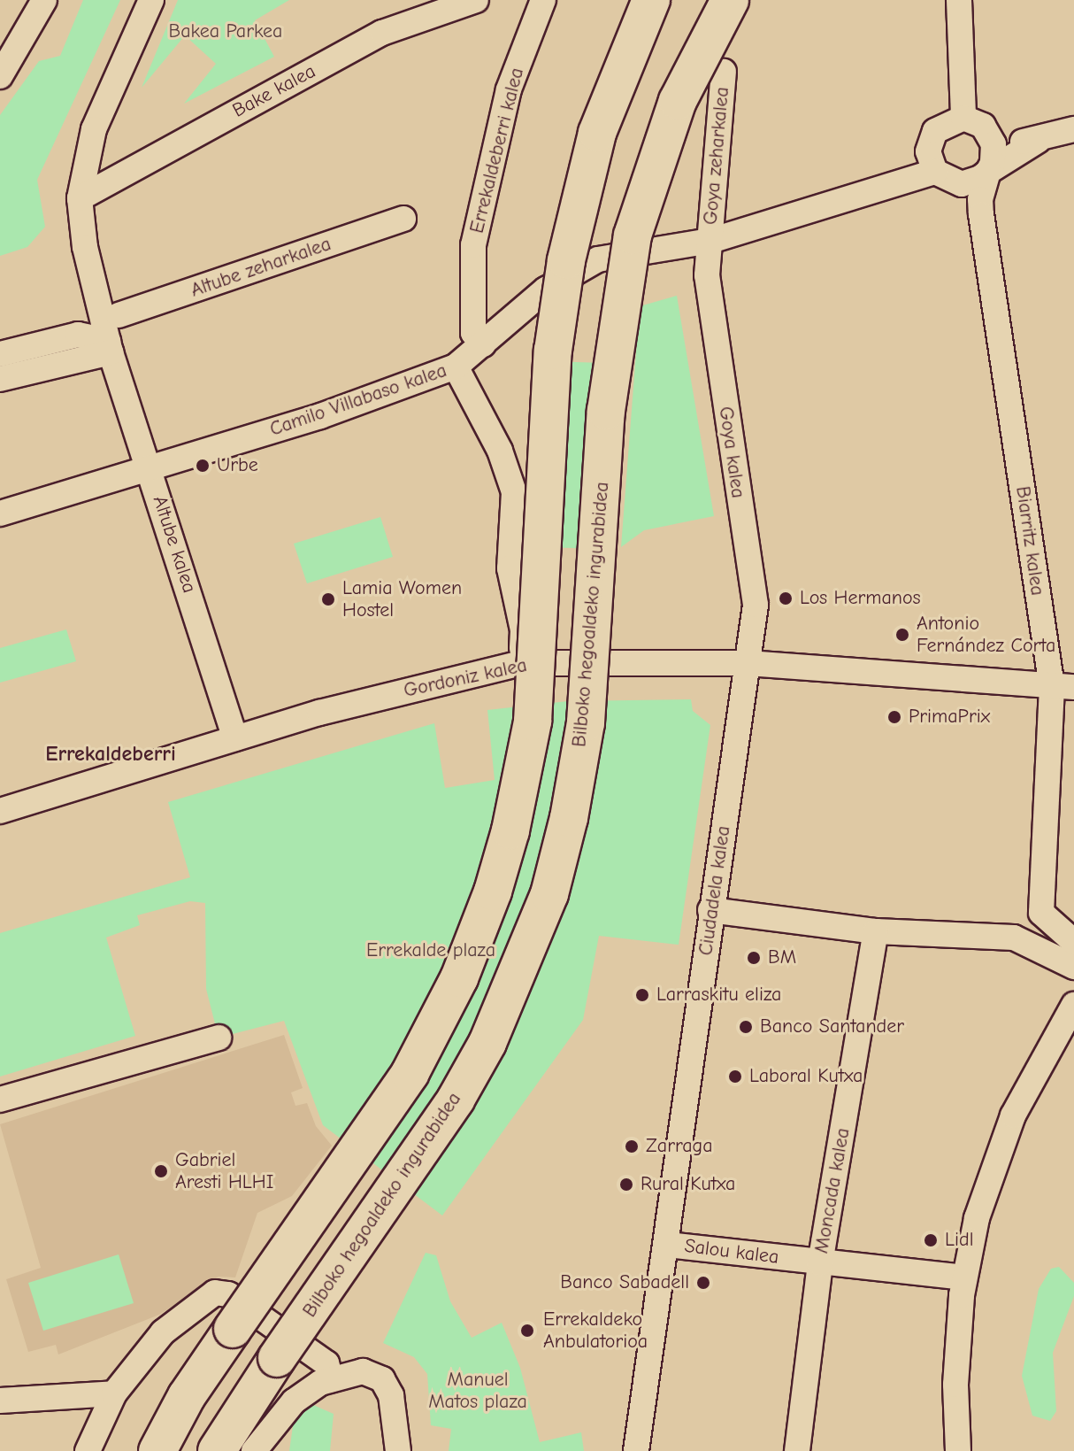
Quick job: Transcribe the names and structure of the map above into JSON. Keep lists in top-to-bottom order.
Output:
{
  "streets": {
    "highway": ["Bilboko hegoaldeko ingurabidea"],
    "street": [
      "Bake kalea",
      "Errekaldeberri kalea",
      "Goya zeharkalea",
      "Altube zeharkalea",
      "Camilo Villabaso kalea",
      "Goya kalea",
      "Biarritz kalea",
      "Altube kalea",
      "Gordoniz kalea",
      "Ciudadela kalea",
      "Moncada kalea",
      "Salou kalea"
    ]
  },
  "crossings": [
    ["Bake kalea", "Altube kalea"],
    ["Errekaldeberri kalea", "Camilo Villabaso kalea"],
    ["Goya zeharkalea", "Camilo Villabaso kalea"],
    ["Goya zeharkalea", "Goya kalea"],
    ["Camilo Villabaso kalea", "Goya kalea"],
    ["Camilo Villabaso kalea", "Biarritz kalea"],
    ["Camilo Villabaso kalea", "Altube kalea"],
    ["Goya kalea", "Gordoniz kalea"],
    ["Goya kalea", "Ciudadela kalea"],
    ["Biarritz kalea", "Gordoniz kalea"],
    ["Altube kalea", "Gordoniz kalea"],
    ["Gordoniz kalea", "Ciudadela kalea"],
    ["Ciudadela kalea", "Salou kalea"],
    ["Moncada kalea", "Salou kalea"]
  ],
  "districts": ["Errekaldeberri"],
  "parks": ["Bakea Parkea", "Errekalde plaza", "Manuel Matos plaza"],
  "places": [
    "Urbe",
    "Los Hermanos",
    "Lamia Women Hostel",
    "Antonio Fernández Corta",
    "PrimaPrix",
    "BM",
    "Larraskitu eliza",
    "Banco Santander",
    "Laboral Kutxa",
    "Zarraga",
    "Gabriel Aresti HLHI",
    "Rural Kutxa",
    "Lidl",
    "Banco Sabadell",
    "Errekaldeko Anbulatorioa"
  ]
}
